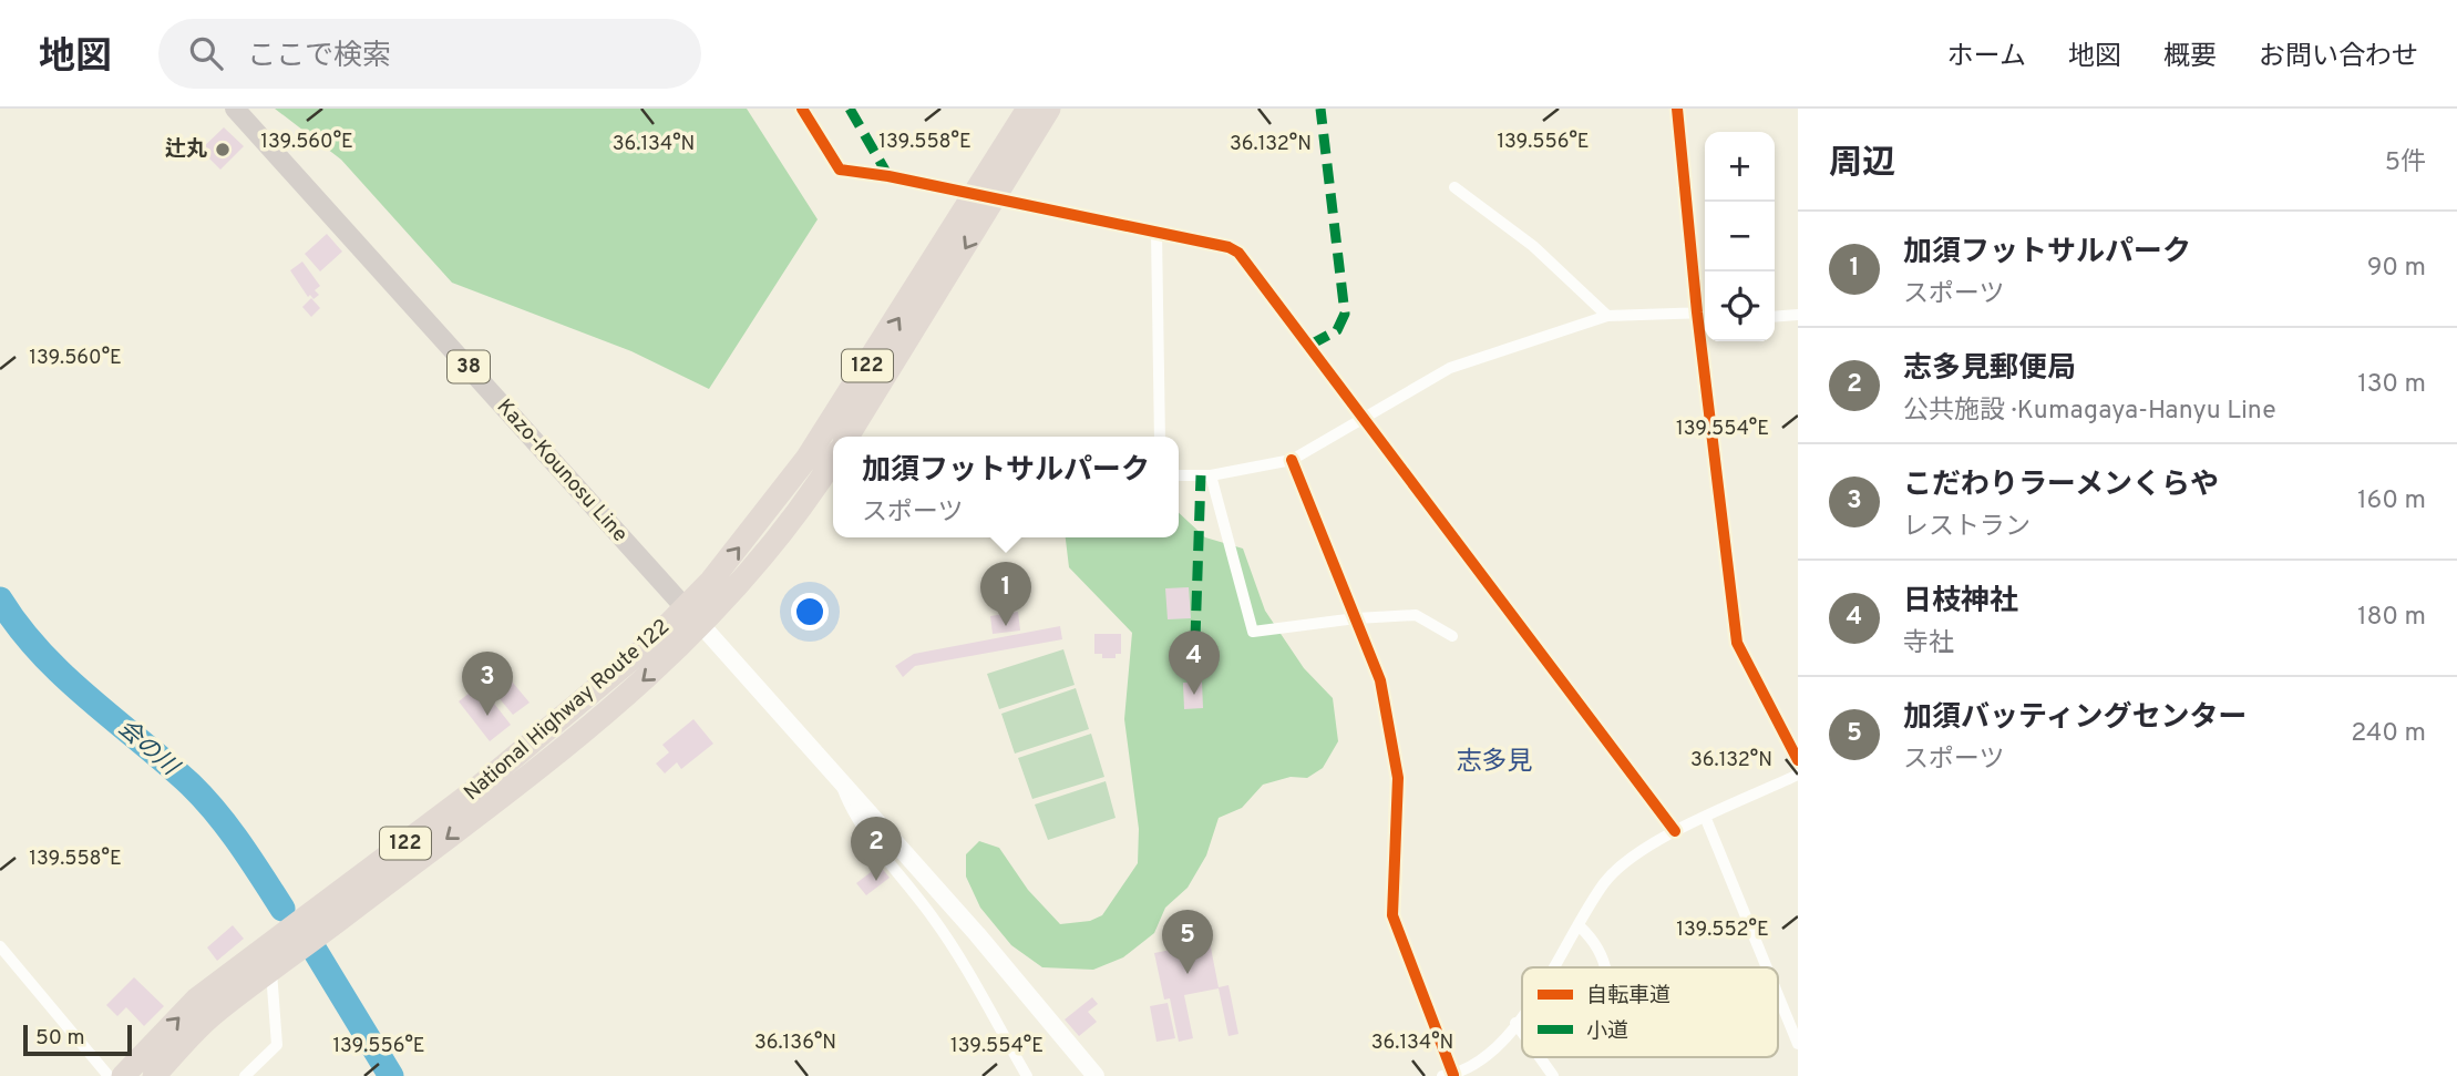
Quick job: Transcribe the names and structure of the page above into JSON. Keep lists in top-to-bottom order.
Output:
{
  "streets": {
    "highway": ["122", "National Highway Route 122"],
    "main road": ["38", "Kazo-Kounosu Line"]
  },
  "crossings": [
    ["Kazo-Kounosu Line", "National Highway Route 122"]
  ],
  "districts": ["志多見"],
  "water": ["会の川"],
  "places": ["辻丸"],
  "legend": ["自転車道", "小道"],
  "scale_bar": "50 m",
  "page": {
    "header": "地図",
    "search": "ここで検索",
    "nav": [
      "ホーム",
      "地図",
      "概要",
      "お問い合わせ"
    ],
    "heading": ["周辺", "5件"],
    "map_buttons": ["+", "−"],
    "list": [
      {
        "mark": "1",
        "name": "加須フットサルパーク",
        "note": "スポーツ",
        "value": "90 m"
      },
      {
        "mark": "2",
        "name": "志多見郵便局",
        "note": "公共施設 · Kumagaya-Hanyu Line",
        "value": "130 m"
      },
      {
        "mark": "3",
        "name": "こだわりラーメンくらや",
        "note": "レストラン",
        "value": "160 m"
      },
      {
        "mark": "4",
        "name": "日枝神社",
        "note": "寺社",
        "value": "180 m"
      },
      {
        "mark": "5",
        "name": "加須バッティングセンター",
        "note": "スポーツ",
        "value": "240 m"
      }
    ],
    "popup": ["加須フットサルパーク", "スポーツ"],
    "pins": [
      "1",
      "4",
      "3",
      "2",
      "5"
    ],
    "scale": "50 m"
  },
  "coordinates": [
    "139.560°E",
    "139.558°E",
    "139.556°E",
    "36.134°N",
    "36.132°N",
    "139.554°E",
    "139.552°E",
    "36.136°N"
  ]
}
